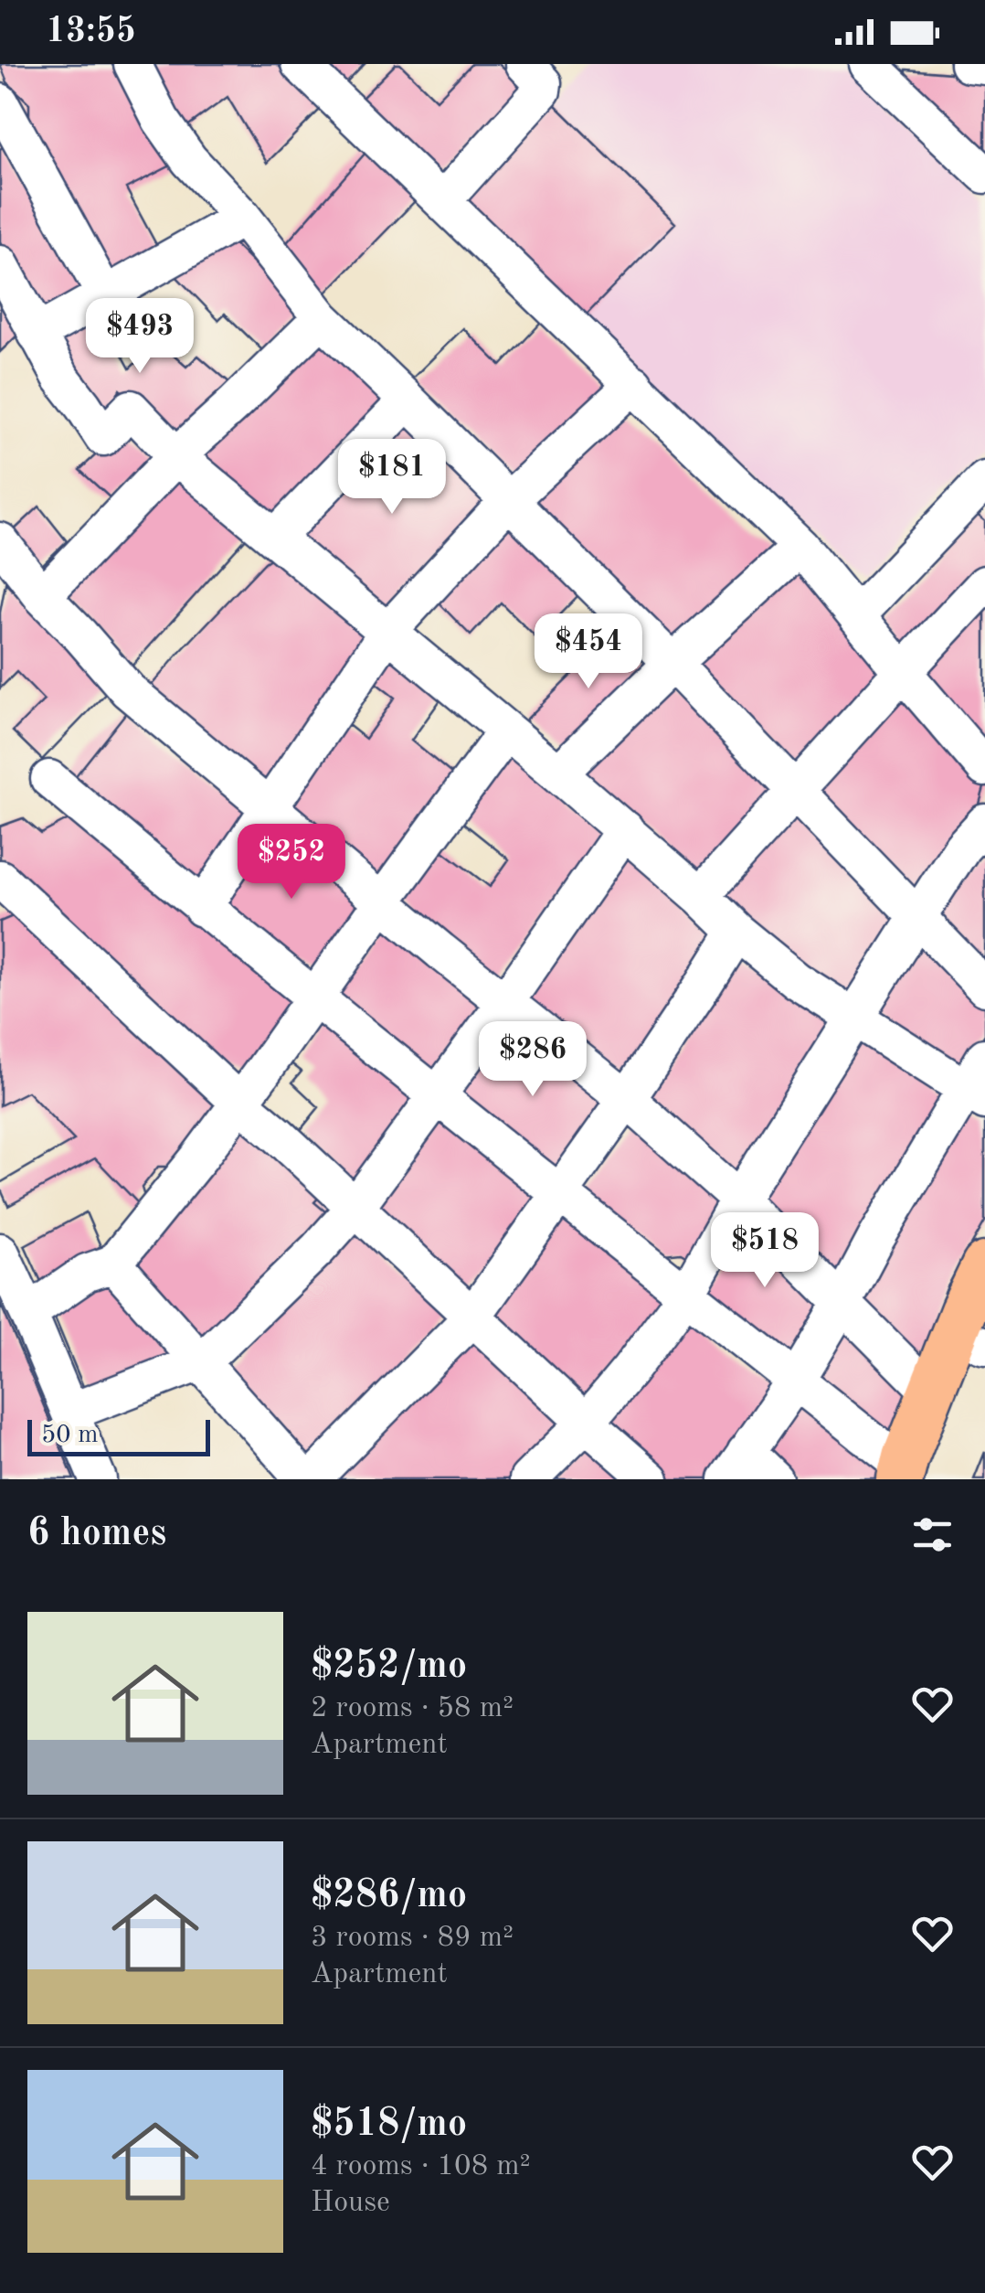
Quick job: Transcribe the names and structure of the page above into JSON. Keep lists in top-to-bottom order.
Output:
{
  "scale_bar": "50 m",
  "page": {
    "status": "13:55",
    "price": [
      "$493",
      "$181",
      "$454",
      "$252",
      "$286",
      "$518"
    ],
    "scale": "50 m",
    "heading": "6 homes",
    "list": [
      {
        "name": "$252/mo",
        "note": "2 rooms · 58 m² · Apartment"
      },
      {
        "name": "$286/mo",
        "note": "3 rooms · 89 m² · Apartment"
      },
      {
        "name": "$518/mo",
        "note": "4 rooms · 108 m² · House"
      }
    ]
  }
}
